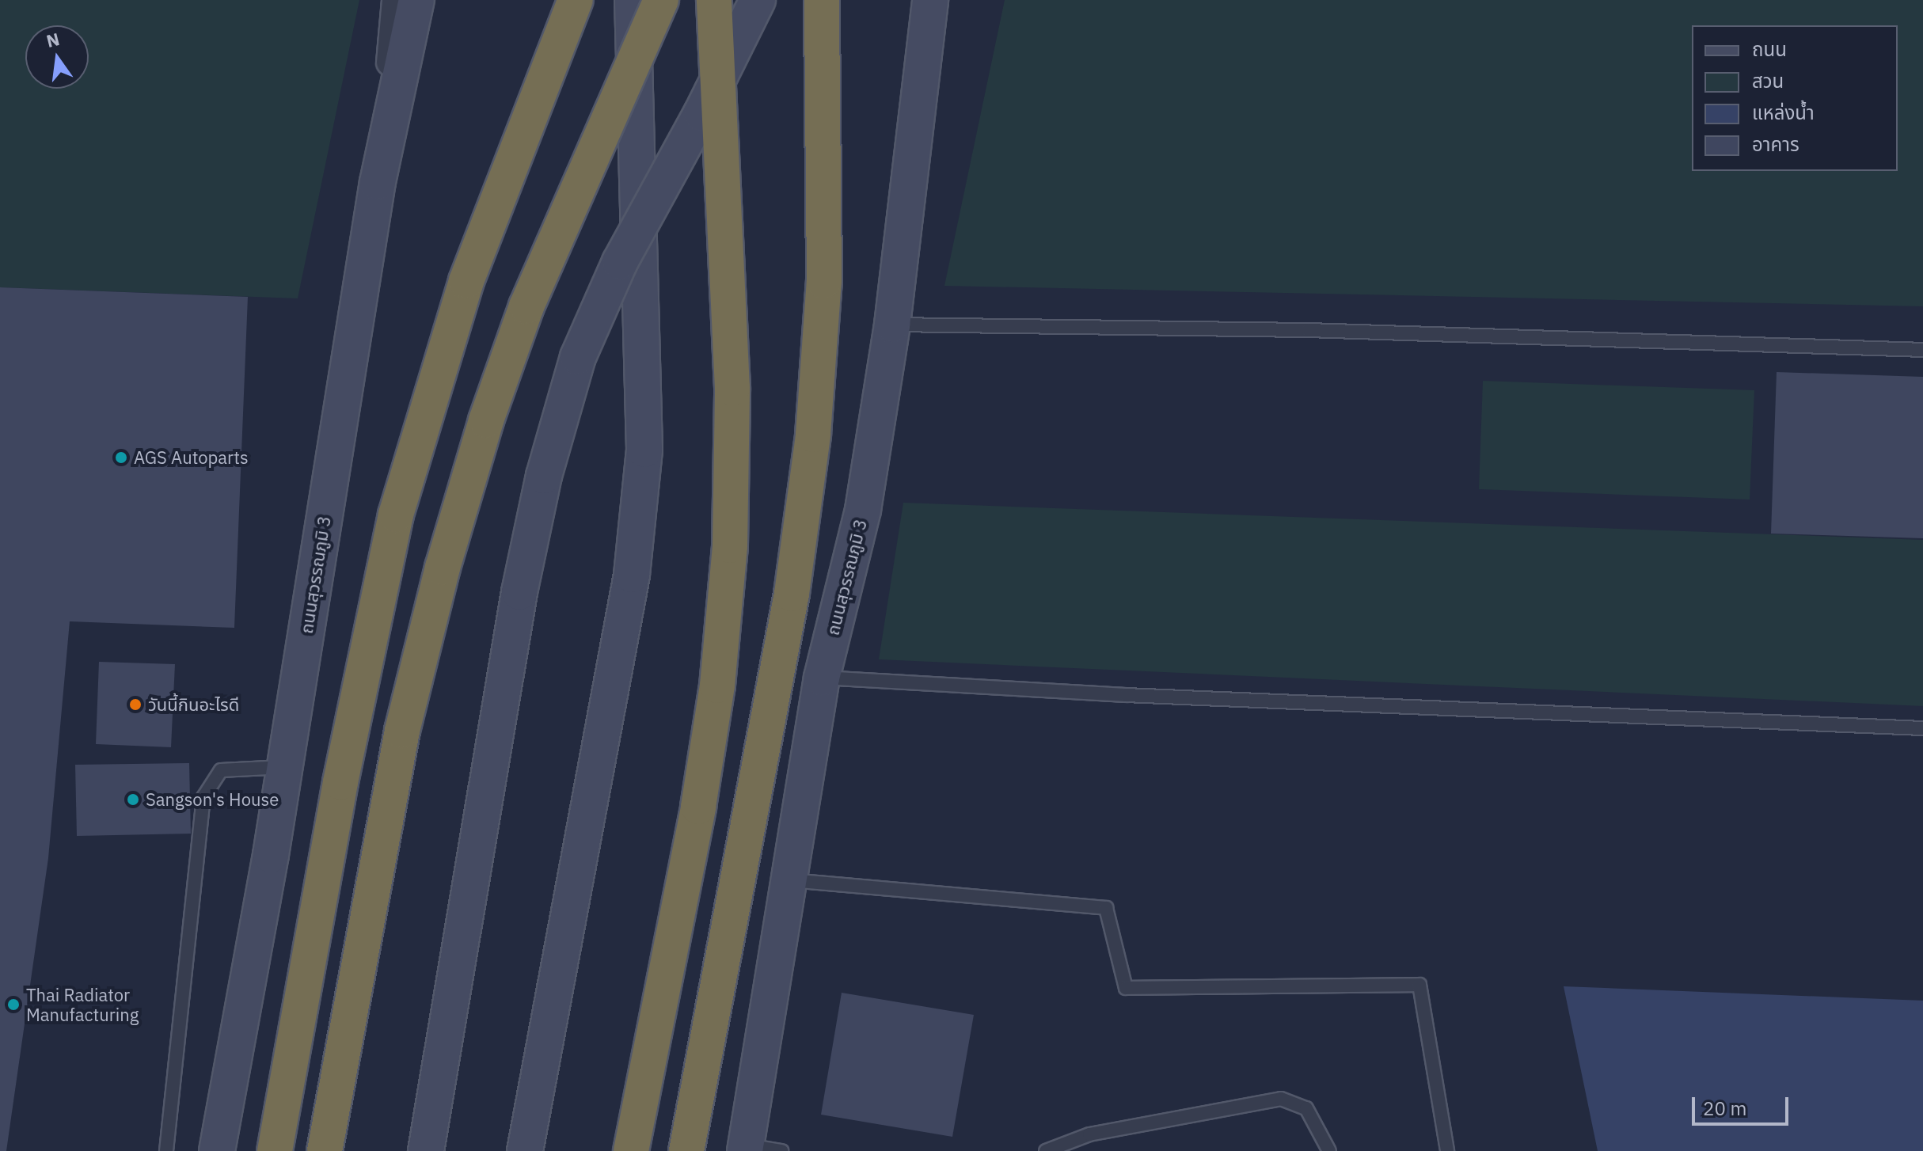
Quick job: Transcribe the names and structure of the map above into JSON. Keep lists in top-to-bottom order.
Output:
{
  "streets": {
    "main road": ["ถนนสุวรรณภูมิ 3"]
  },
  "places": [
    "AGS Autoparts",
    "วันนี้กินอะไรดี",
    "Sangson's House",
    "Thai Radiator Manufacturing"
  ],
  "legend": [
    "ถนน",
    "สวน",
    "แหล่งน้ำ",
    "อาคาร"
  ],
  "scale_bar": "20 m",
  "north": "top"
}
